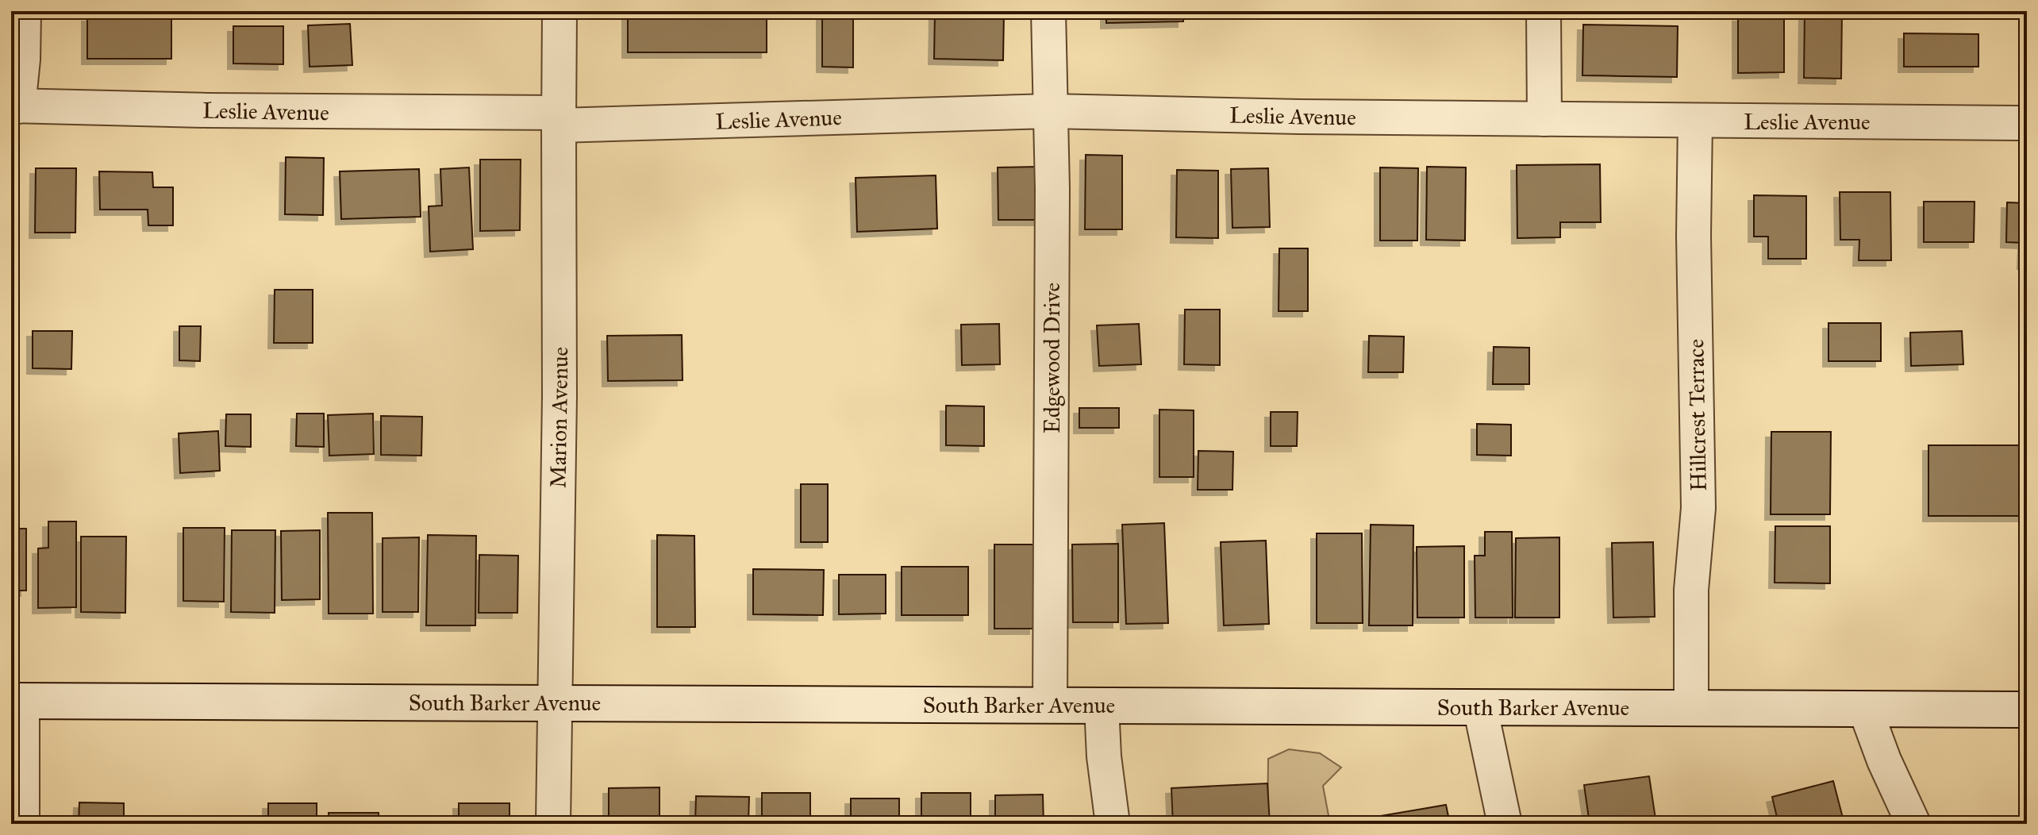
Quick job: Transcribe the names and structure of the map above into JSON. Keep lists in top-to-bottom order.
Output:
{
  "streets": {
    "main road": ["South Barker Avenue"],
    "street": [
      "Leslie Avenue",
      "Edgewood Drive",
      "Hillcrest Terrace",
      "Marion Avenue"
    ]
  },
  "crossings": [
    ["Leslie Avenue", "Edgewood Drive"],
    ["Leslie Avenue", "Hillcrest Terrace"],
    ["Leslie Avenue", "Marion Avenue"],
    ["Edgewood Drive", "South Barker Avenue"],
    ["Hillcrest Terrace", "South Barker Avenue"],
    ["Marion Avenue", "South Barker Avenue"]
  ]
}
